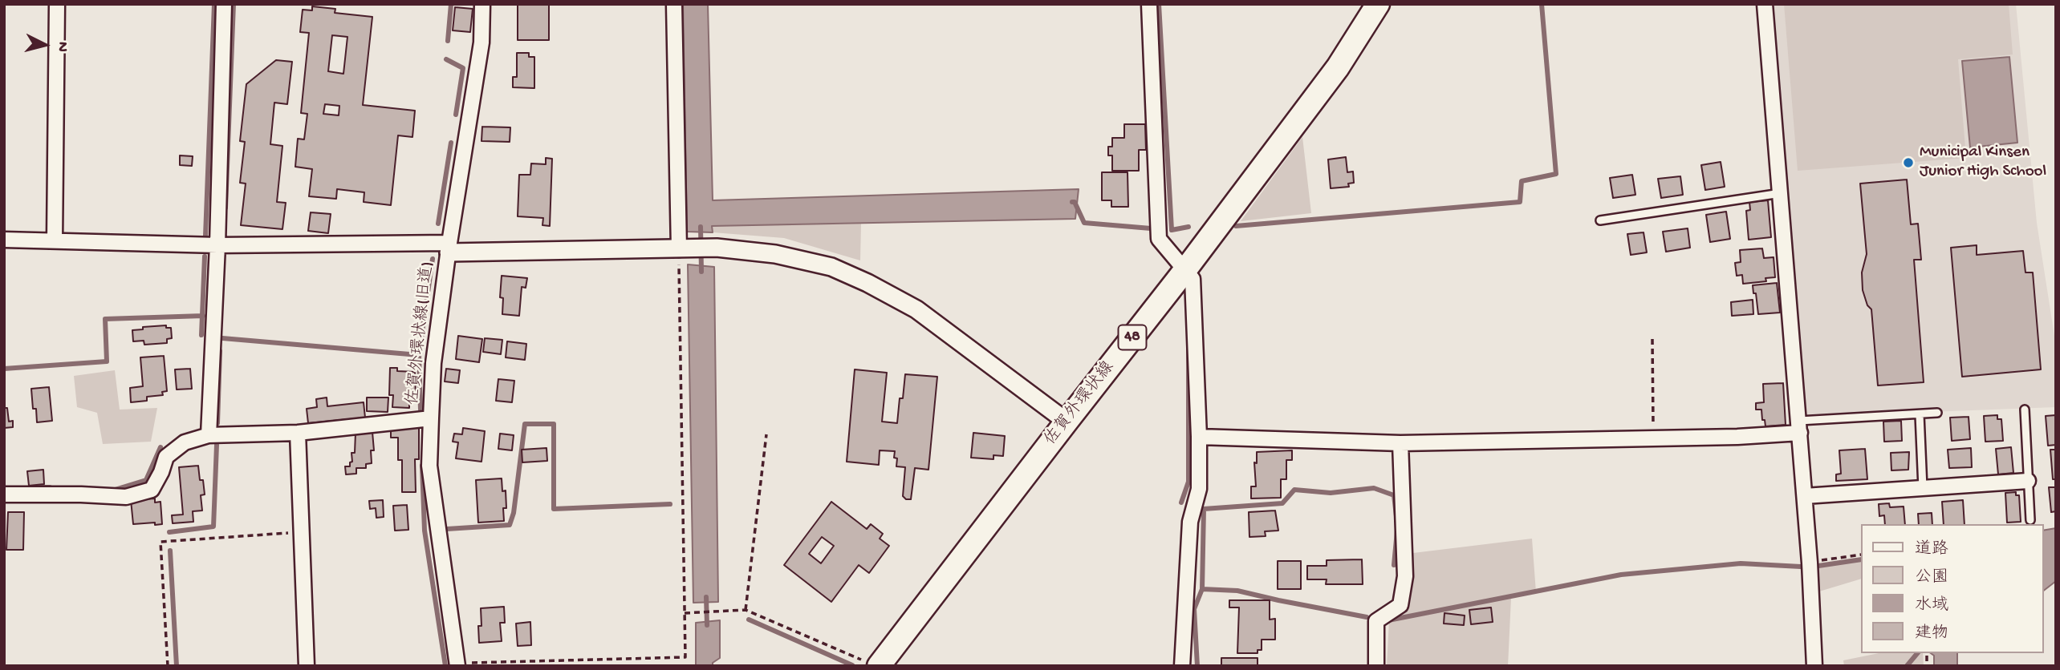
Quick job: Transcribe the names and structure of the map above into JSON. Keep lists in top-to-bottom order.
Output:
{
  "streets": {
    "main road": ["48", "佐賀外環状線"],
    "street": ["佐賀外環状線(旧道)"]
  },
  "places": ["Municipal Kinsen Junior High School"],
  "legend": [
    "道路",
    "公園",
    "水域",
    "建物"
  ],
  "north": "right"
}
